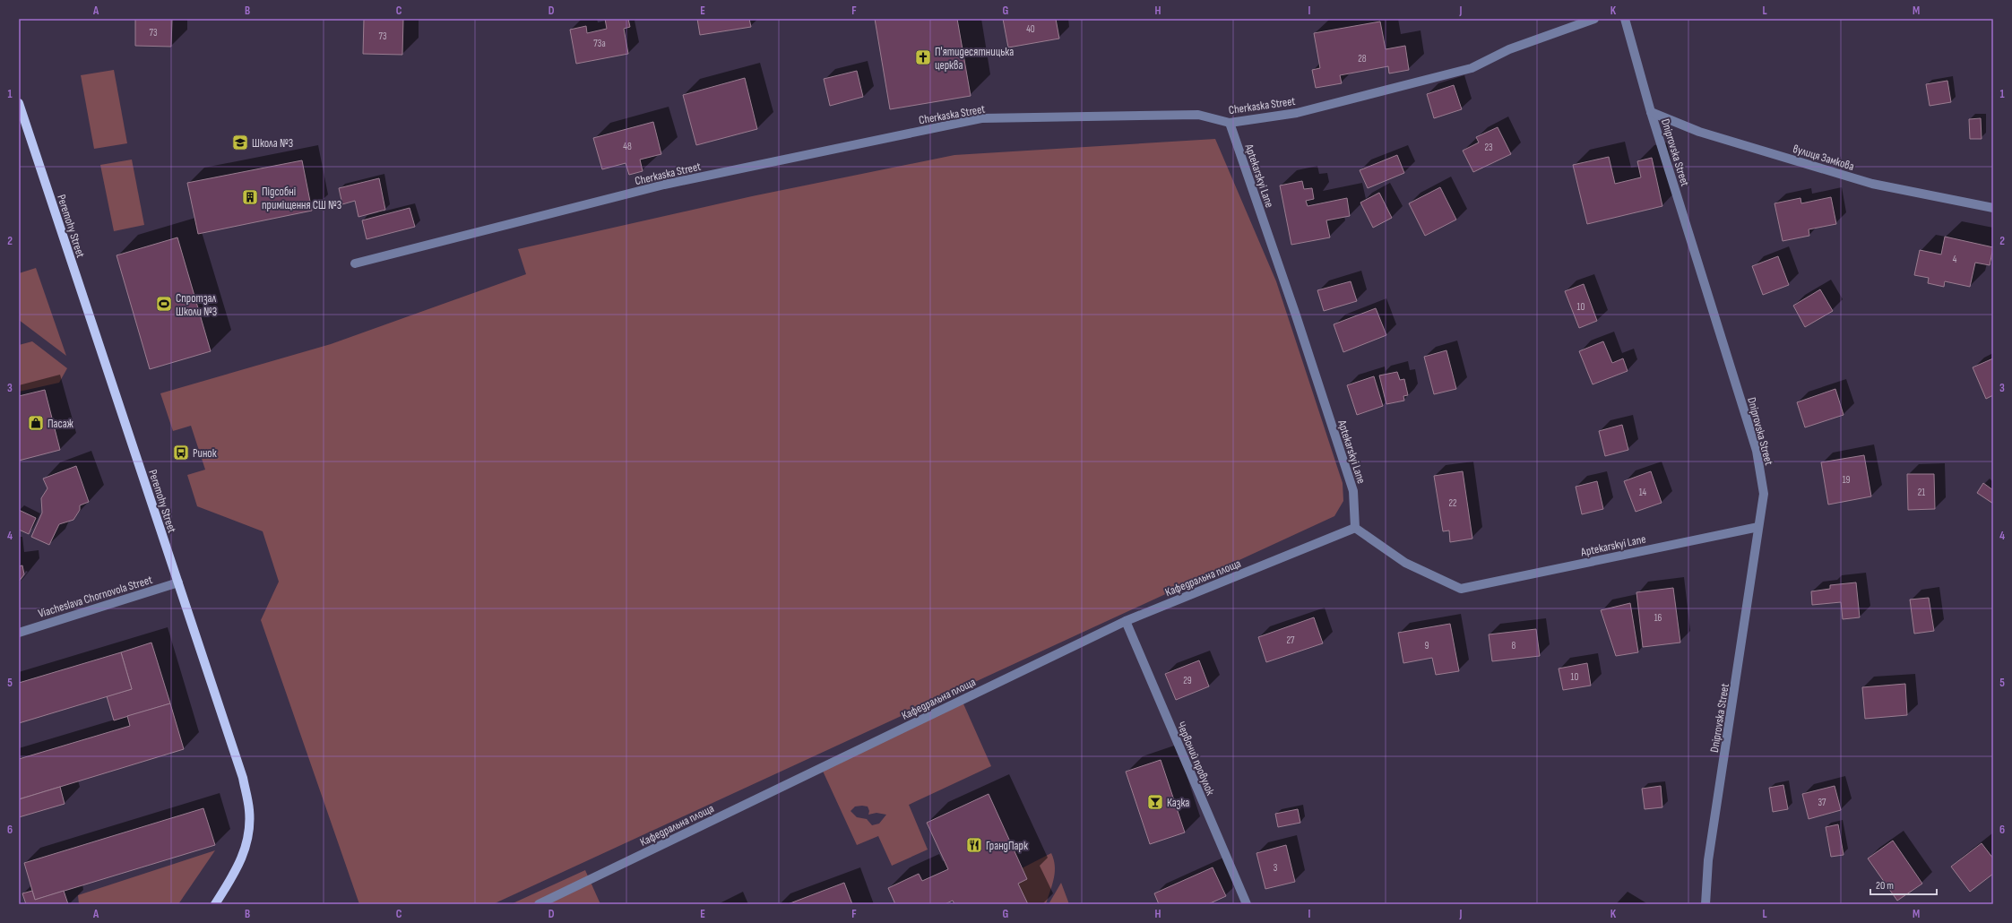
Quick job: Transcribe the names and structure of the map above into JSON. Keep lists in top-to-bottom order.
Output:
{
  "streets": {
    "main road": ["Peremohy Street"],
    "street": [
      "Cherkaska Street",
      "Dniprovska Street",
      "вулиця Замкова",
      "Aptekarskyi Lane",
      "Кафедральна площа",
      "Viacheslava Chornovola Street",
      "Червоний провулок"
    ]
  },
  "crossings": [
    ["Cherkaska Street", "Aptekarskyi Lane"],
    ["Dniprovska Street", "вулиця Замкова"],
    ["Dniprovska Street", "Aptekarskyi Lane"],
    ["Aptekarskyi Lane", "Кафедральна площа"],
    ["Peremohy Street", "Viacheslava Chornovola Street"],
    ["Кафедральна площа", "Червоний провулок"]
  ],
  "places": {
    "church": ["П'ятидесятницька церква"],
    "school or university": ["Школа №3"],
    "building": ["Підсобні приміщення СШ №3"],
    "sports": ["Спротзал Школи №3"],
    "shop": ["Пасаж"],
    "bus stop": ["Ринок"],
    "bar": ["Казка"],
    "restaurant": ["ГрандПарк"]
  },
  "house_numbers": [
    "40",
    "73",
    "73",
    "73а",
    "28",
    "48",
    "23",
    "4",
    "10",
    "19",
    "14",
    "21",
    "22",
    "16",
    "27",
    "9",
    "8",
    "10",
    "29",
    "37",
    "3"
  ],
  "scale_bar": "20 m",
  "grid": {
    "columns": [
      "A",
      "B",
      "C",
      "D",
      "E",
      "F",
      "G",
      "H",
      "I",
      "J",
      "K",
      "L",
      "M"
    ],
    "rows": [
      "1",
      "2",
      "3",
      "4",
      "5",
      "6"
    ]
  }
}
